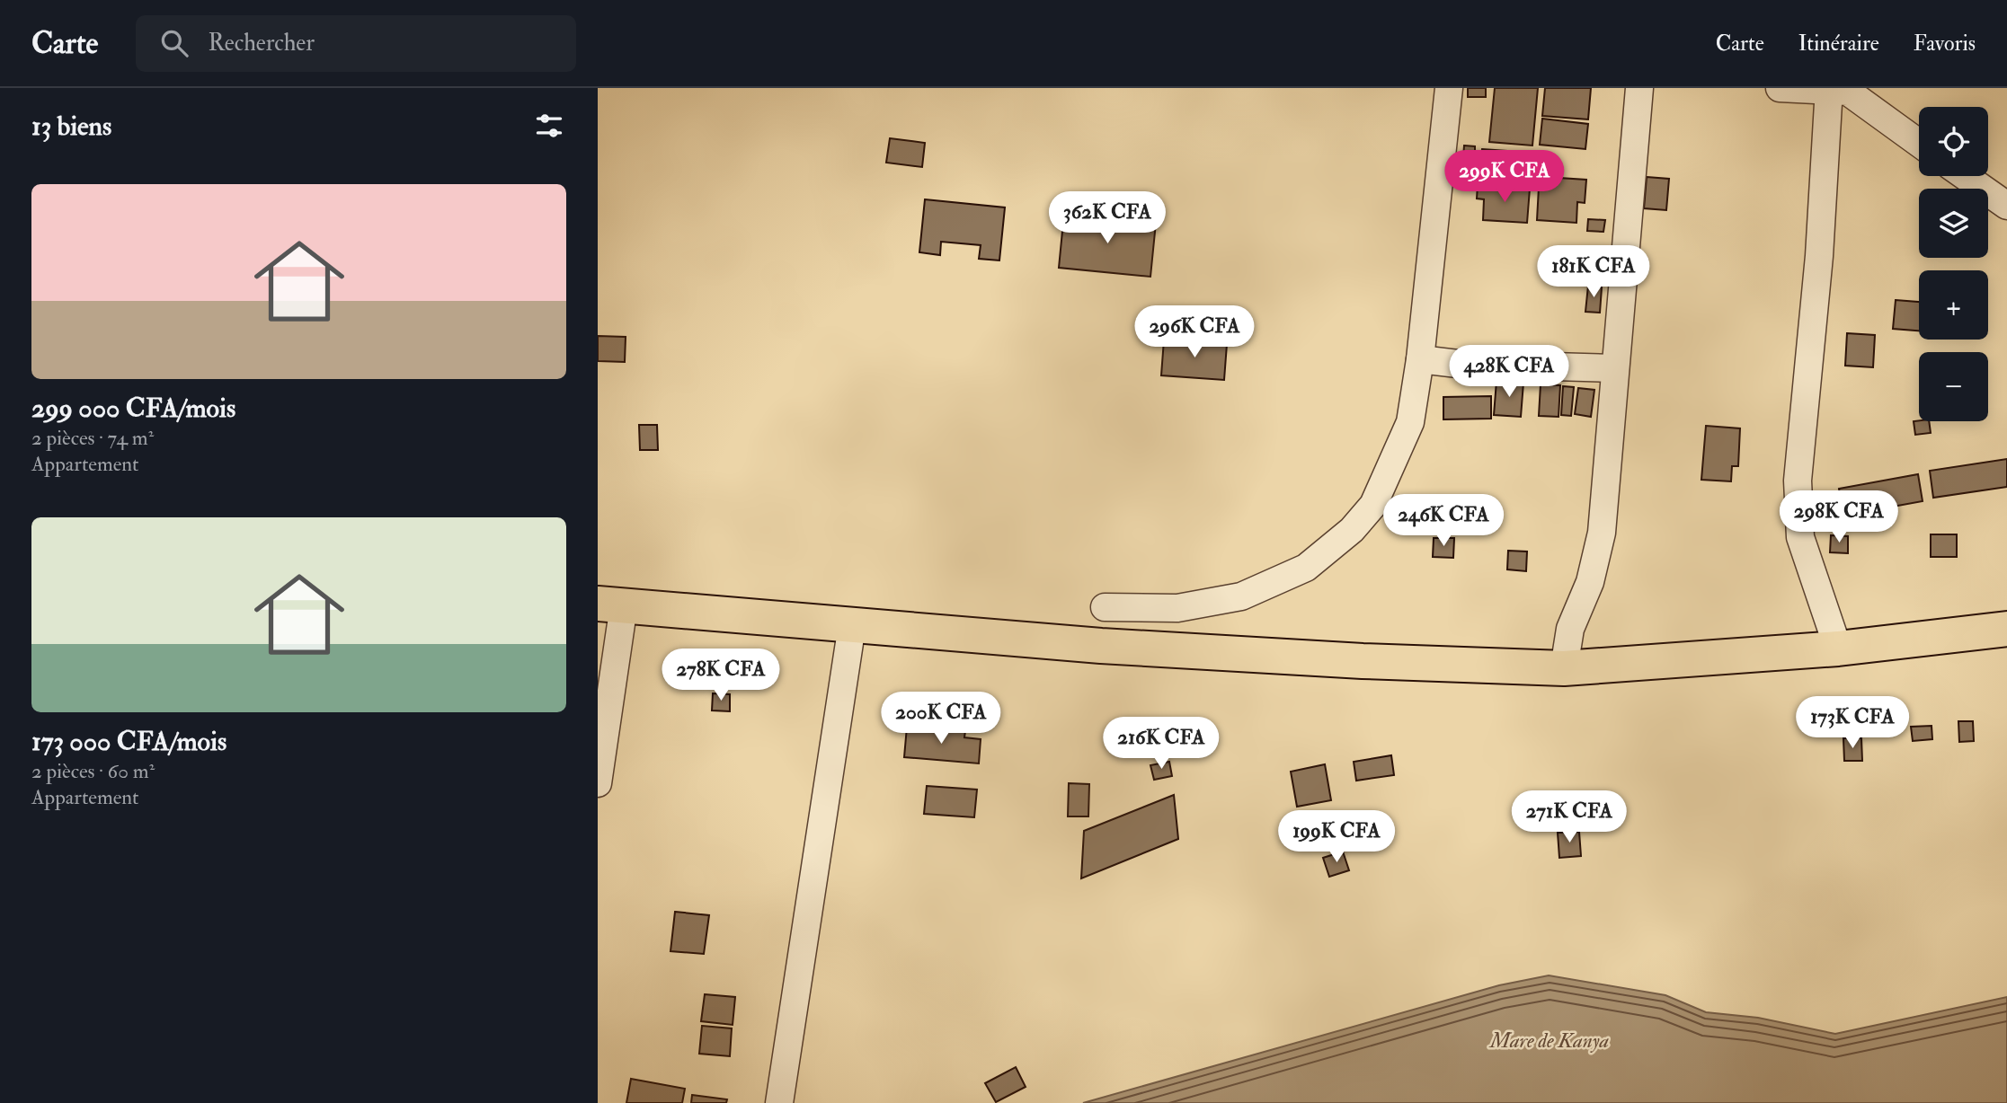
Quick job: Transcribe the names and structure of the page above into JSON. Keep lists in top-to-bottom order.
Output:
{
  "water": ["Mare de Kanya"],
  "page": {
    "header": "Carte",
    "search": "Rechercher",
    "nav": ["Carte", "Itinéraire", "Favoris"],
    "heading": "13 biens",
    "map_buttons": ["+", "−"],
    "price": [
      "299K CFA",
      "362K CFA",
      "181K CFA",
      "296K CFA",
      "428K CFA",
      "298K CFA",
      "246K CFA",
      "278K CFA",
      "200K CFA",
      "173K CFA",
      "216K CFA",
      "271K CFA",
      "199K CFA"
    ],
    "list": [
      {
        "name": "299 000 CFA/mois",
        "note": "2 pièces · 74 m² · Appartement"
      },
      {
        "name": "173 000 CFA/mois",
        "note": "2 pièces · 60 m² · Appartement"
      }
    ]
  }
}
